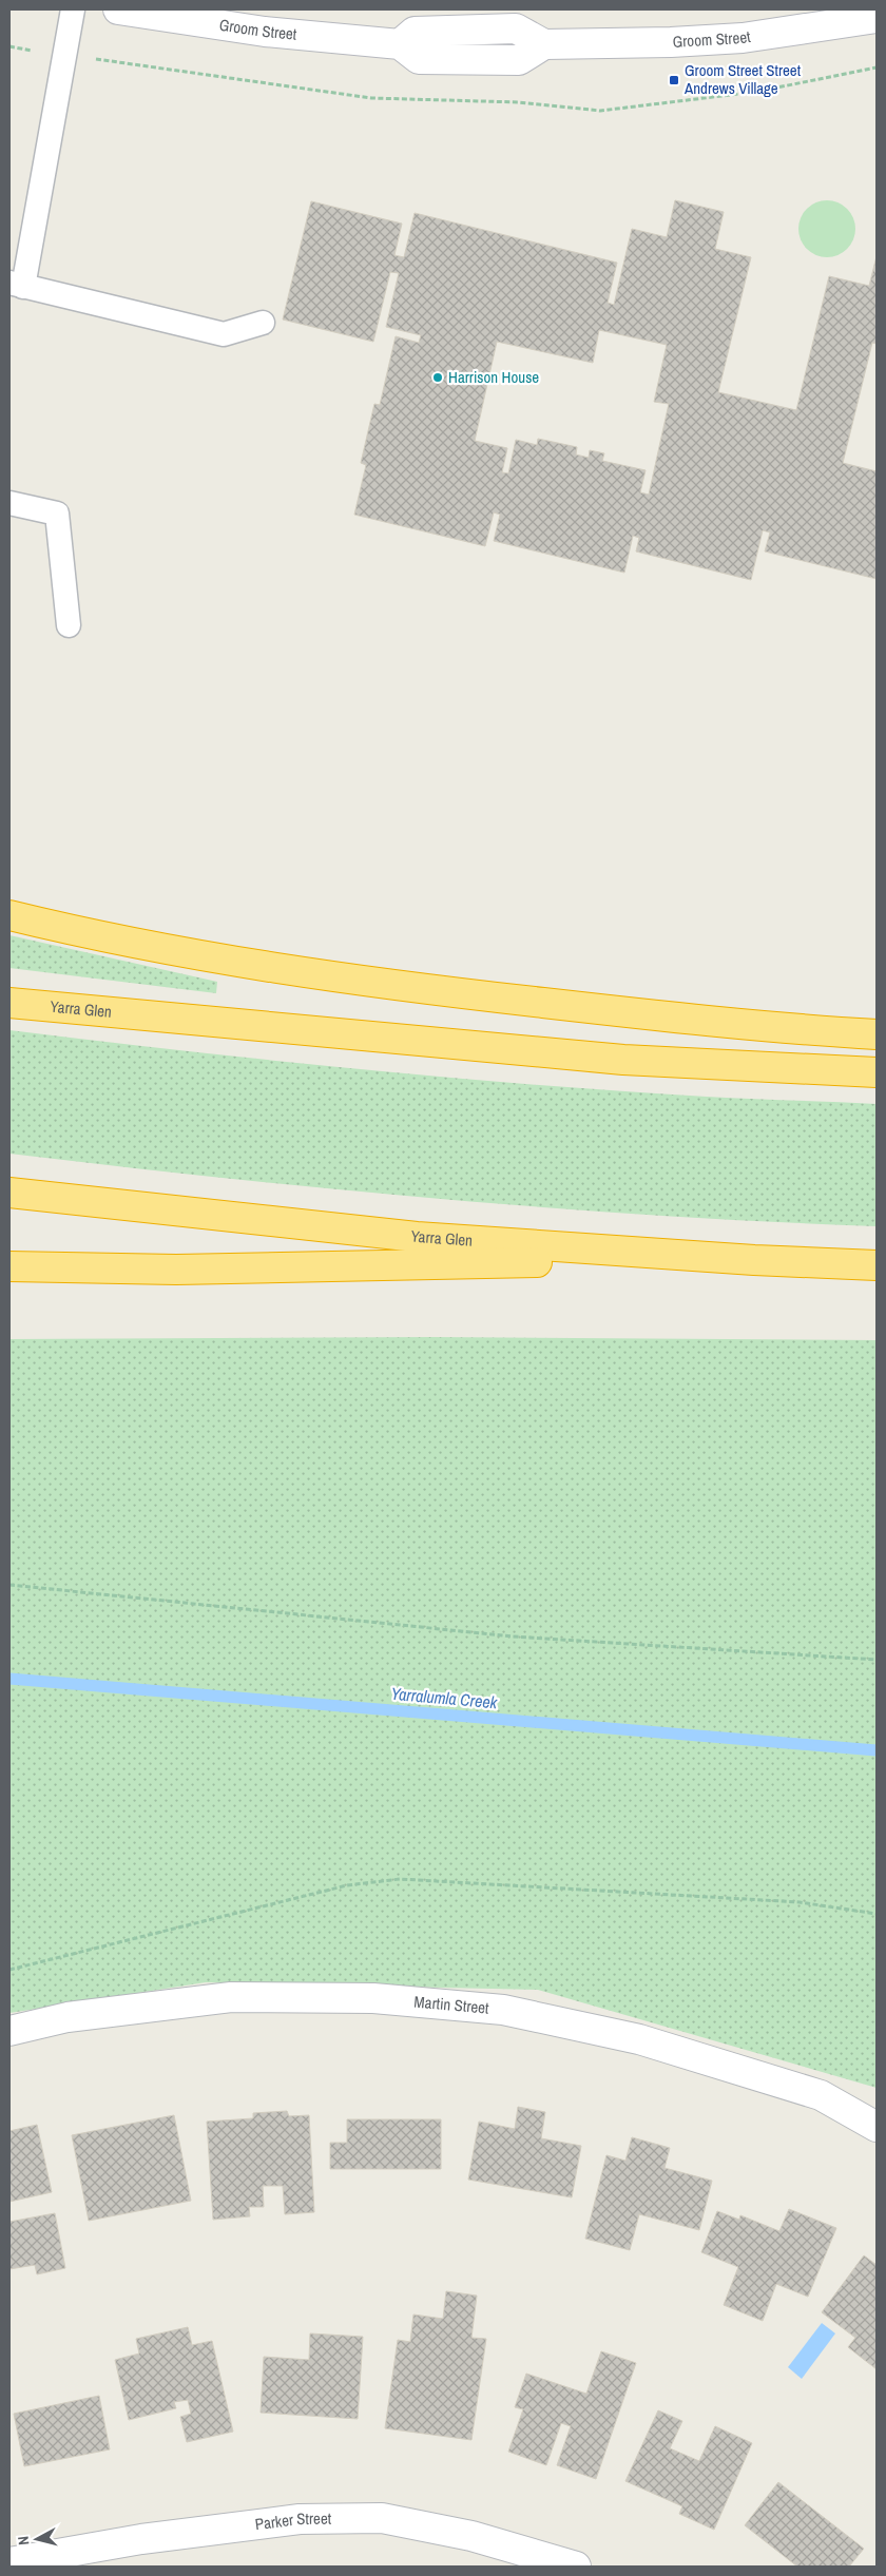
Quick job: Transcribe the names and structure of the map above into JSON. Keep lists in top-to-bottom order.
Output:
{
  "streets": {
    "highway": ["Yarra Glen"],
    "street": ["Groom Street", "Martin Street", "Parker Street"]
  },
  "water": ["Yarralumla Creek"],
  "places": {
    "transit": ["Groom Street Street Andrews Village"],
    "other": ["Harrison House"]
  },
  "north": "left"
}
